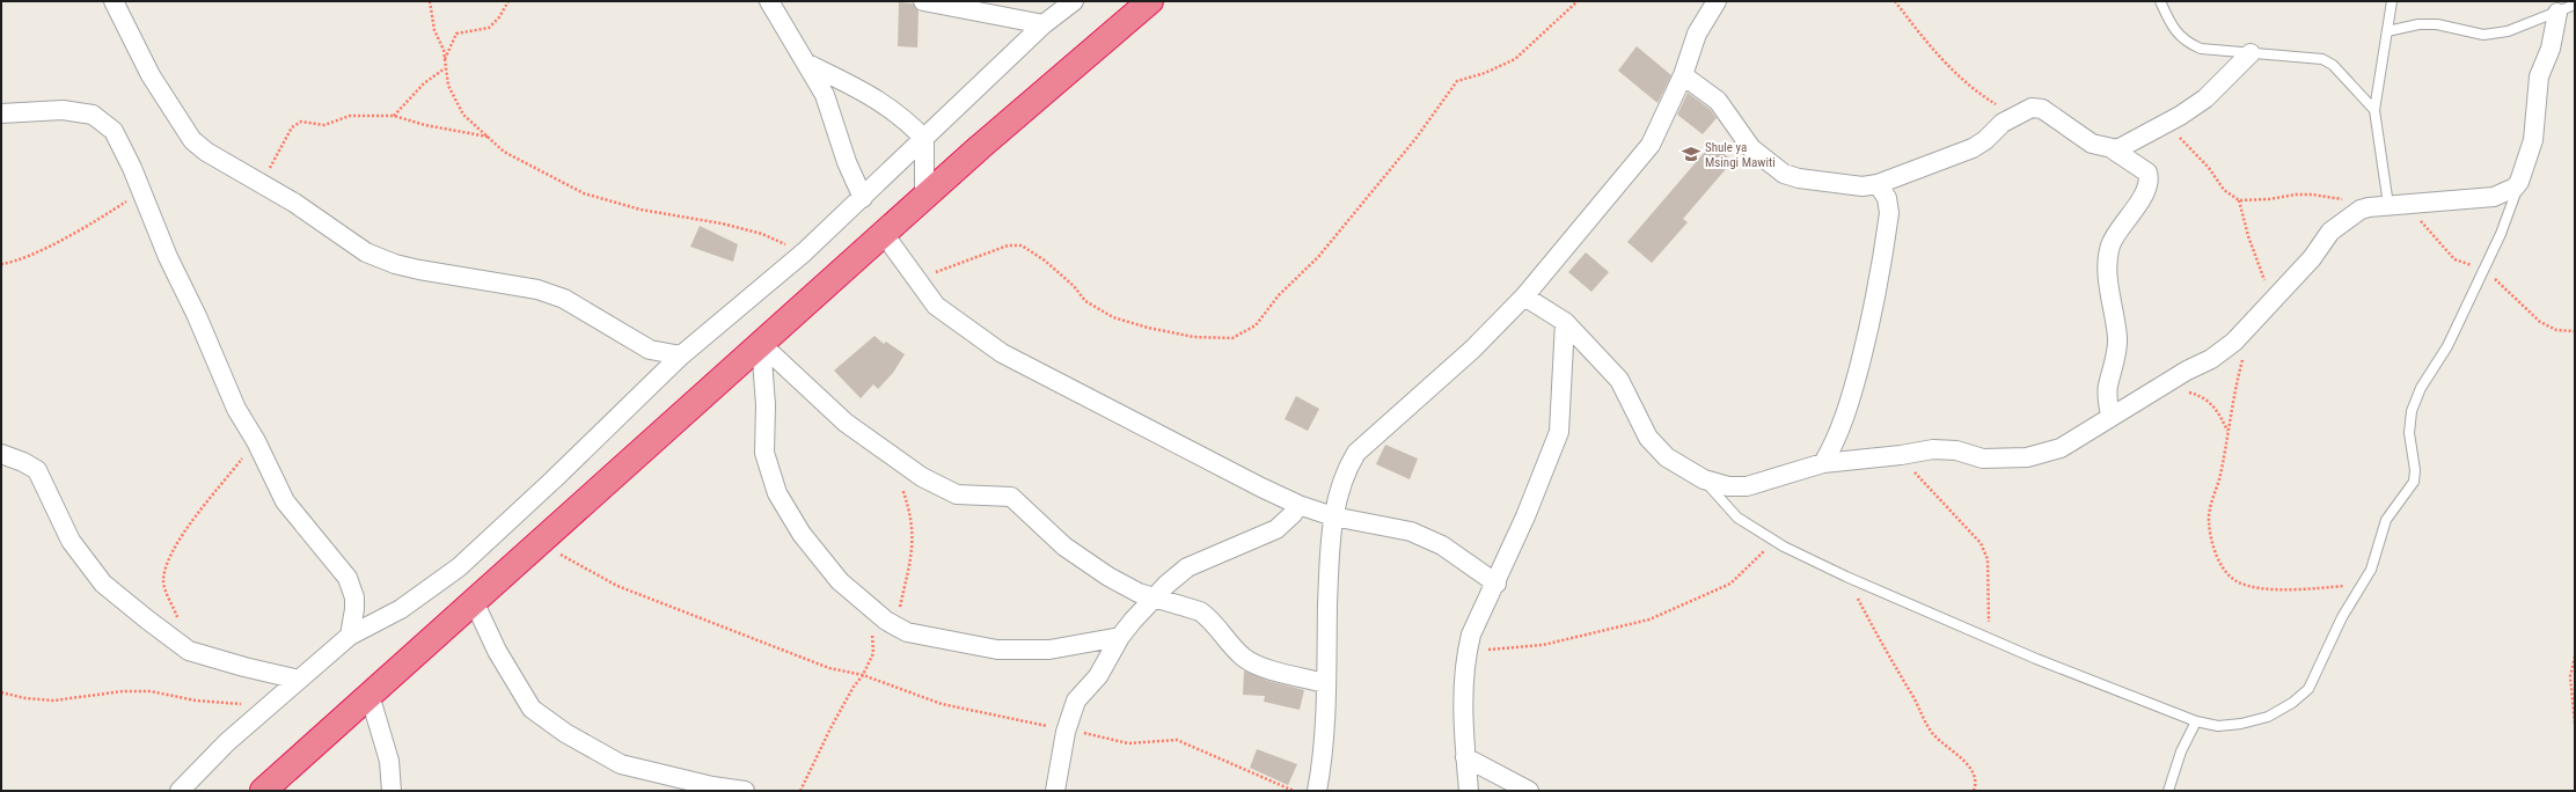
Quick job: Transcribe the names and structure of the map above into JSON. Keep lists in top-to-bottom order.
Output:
{
  "places": {
    "school or university": ["Shule ya Msingi Mawiti"]
  }
}
